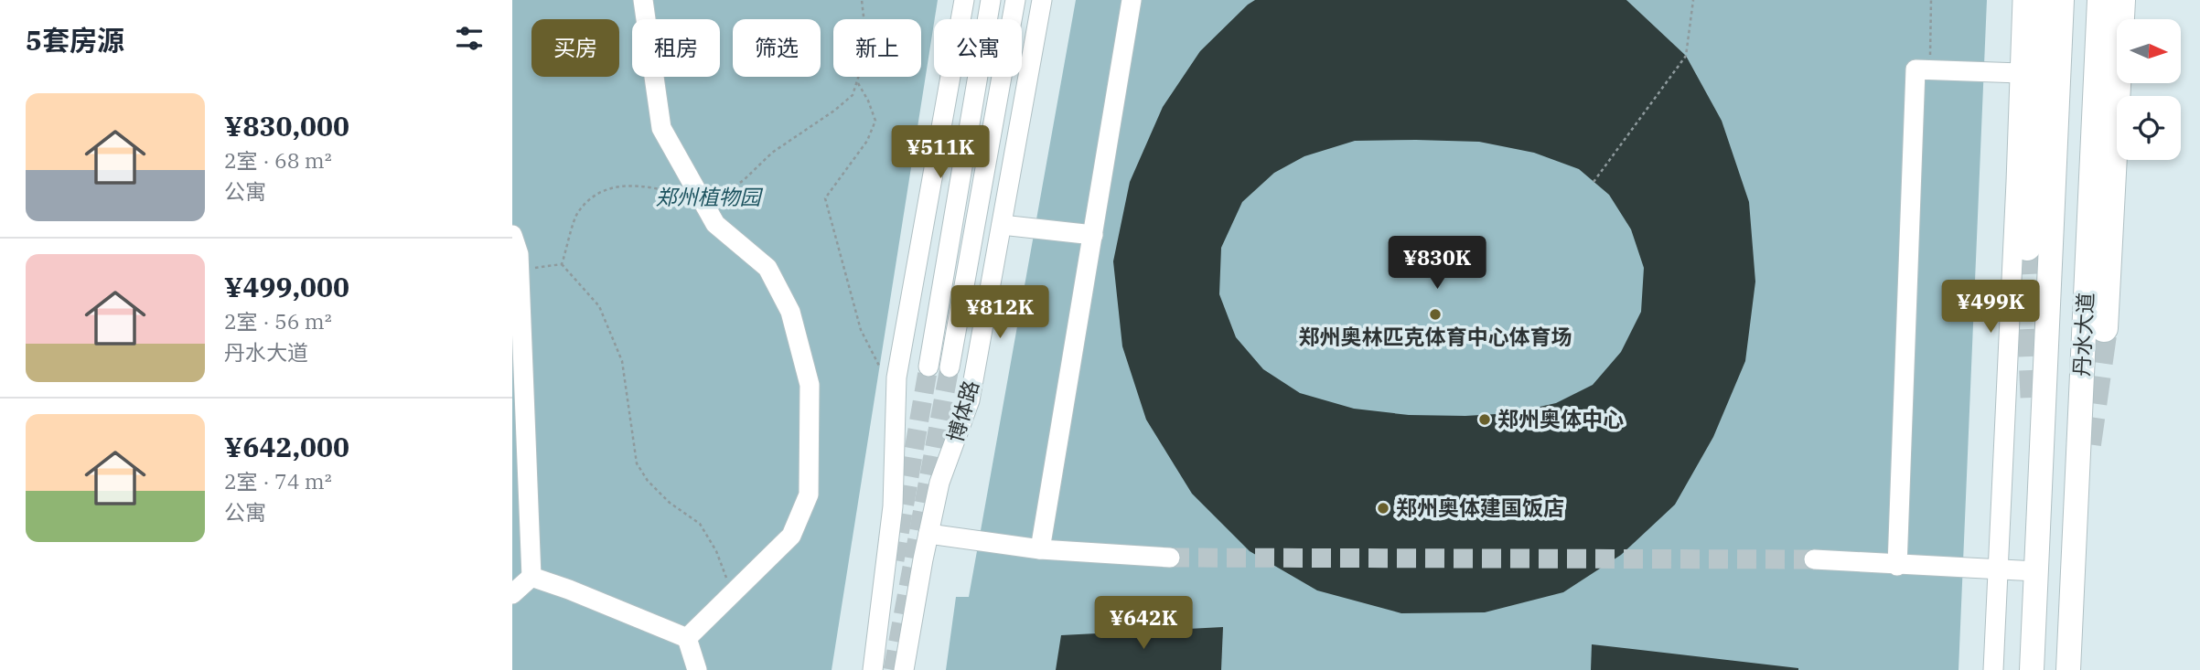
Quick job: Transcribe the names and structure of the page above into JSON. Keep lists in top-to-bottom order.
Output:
{
  "streets": {
    "main road": ["丹水大道"],
    "street": ["博体路"]
  },
  "parks": ["郑州植物园"],
  "places": ["郑州奥林匹克体育中心体育场", "郑州奥体中心", "郑州奥体建国饭店"],
  "north": "right",
  "page": {
    "heading": "5套房源",
    "chip": [
      "买房",
      "租房",
      "筛选",
      "新上",
      "公寓"
    ],
    "list": [
      {
        "name": "¥830,000",
        "note": "2室 · 68 m² · 公寓"
      },
      {
        "name": "¥499,000",
        "note": "2室 · 56 m² · 丹水大道"
      },
      {
        "name": "¥642,000",
        "note": "2室 · 74 m² · 公寓"
      }
    ],
    "price": [
      "¥511K",
      "¥830K",
      "¥499K",
      "¥812K",
      "¥642K"
    ]
  }
}
